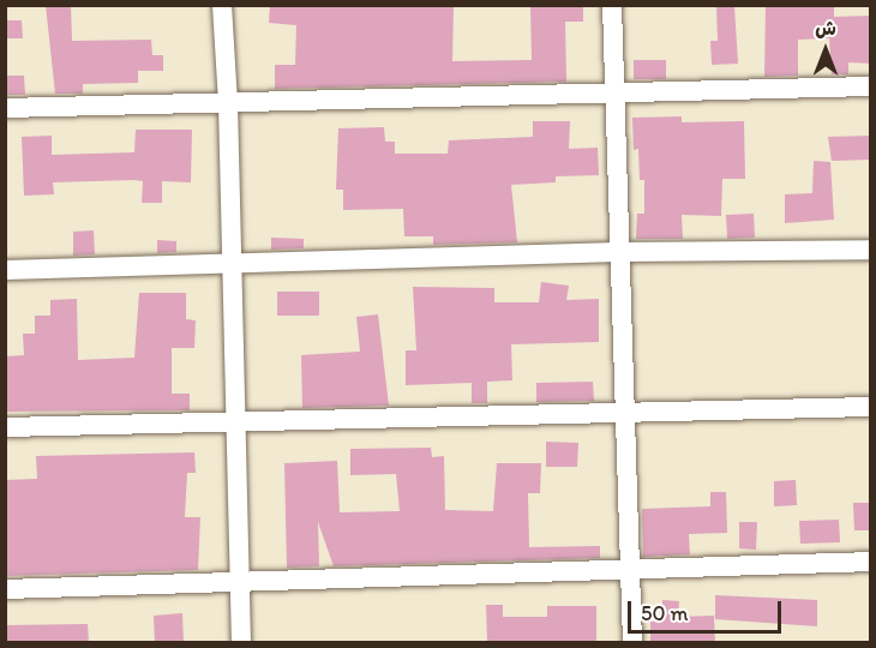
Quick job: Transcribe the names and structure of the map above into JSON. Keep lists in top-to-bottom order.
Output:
{
  "scale_bar": "50 m",
  "north": "top"
}
